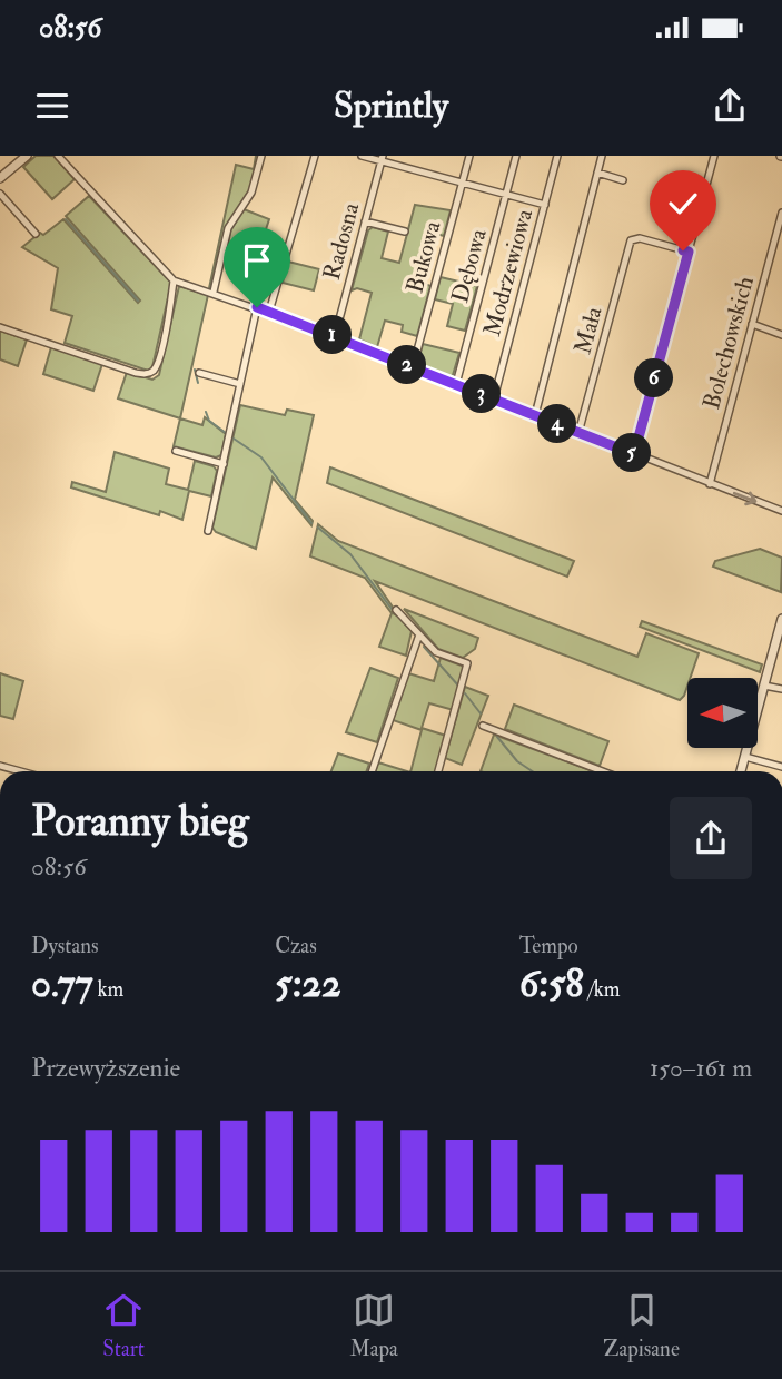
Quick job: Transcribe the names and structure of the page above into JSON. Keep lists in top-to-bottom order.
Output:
{
  "streets": {
    "street": [
      "Radosna",
      "Bukowa",
      "Dębowa",
      "Modrzewiowa",
      "Mała",
      "Bolechowskich"
    ]
  },
  "north": "left",
  "page": {
    "status": "08:56",
    "header": "Sprintly",
    "pins": [
      "1",
      "2",
      "6",
      "3",
      "4",
      "5"
    ],
    "heading": ["Poranny bieg", "08:56"],
    "stats": [
      ["Dystans", "0.77 km"],
      ["Czas", "5:22"],
      ["Tempo", "6:58 /km"]
    ],
    "chart": ["Przewyższenie", "150–161 m"],
    "tabs": ["Start", "Mapa", "Zapisane"]
  }
}
